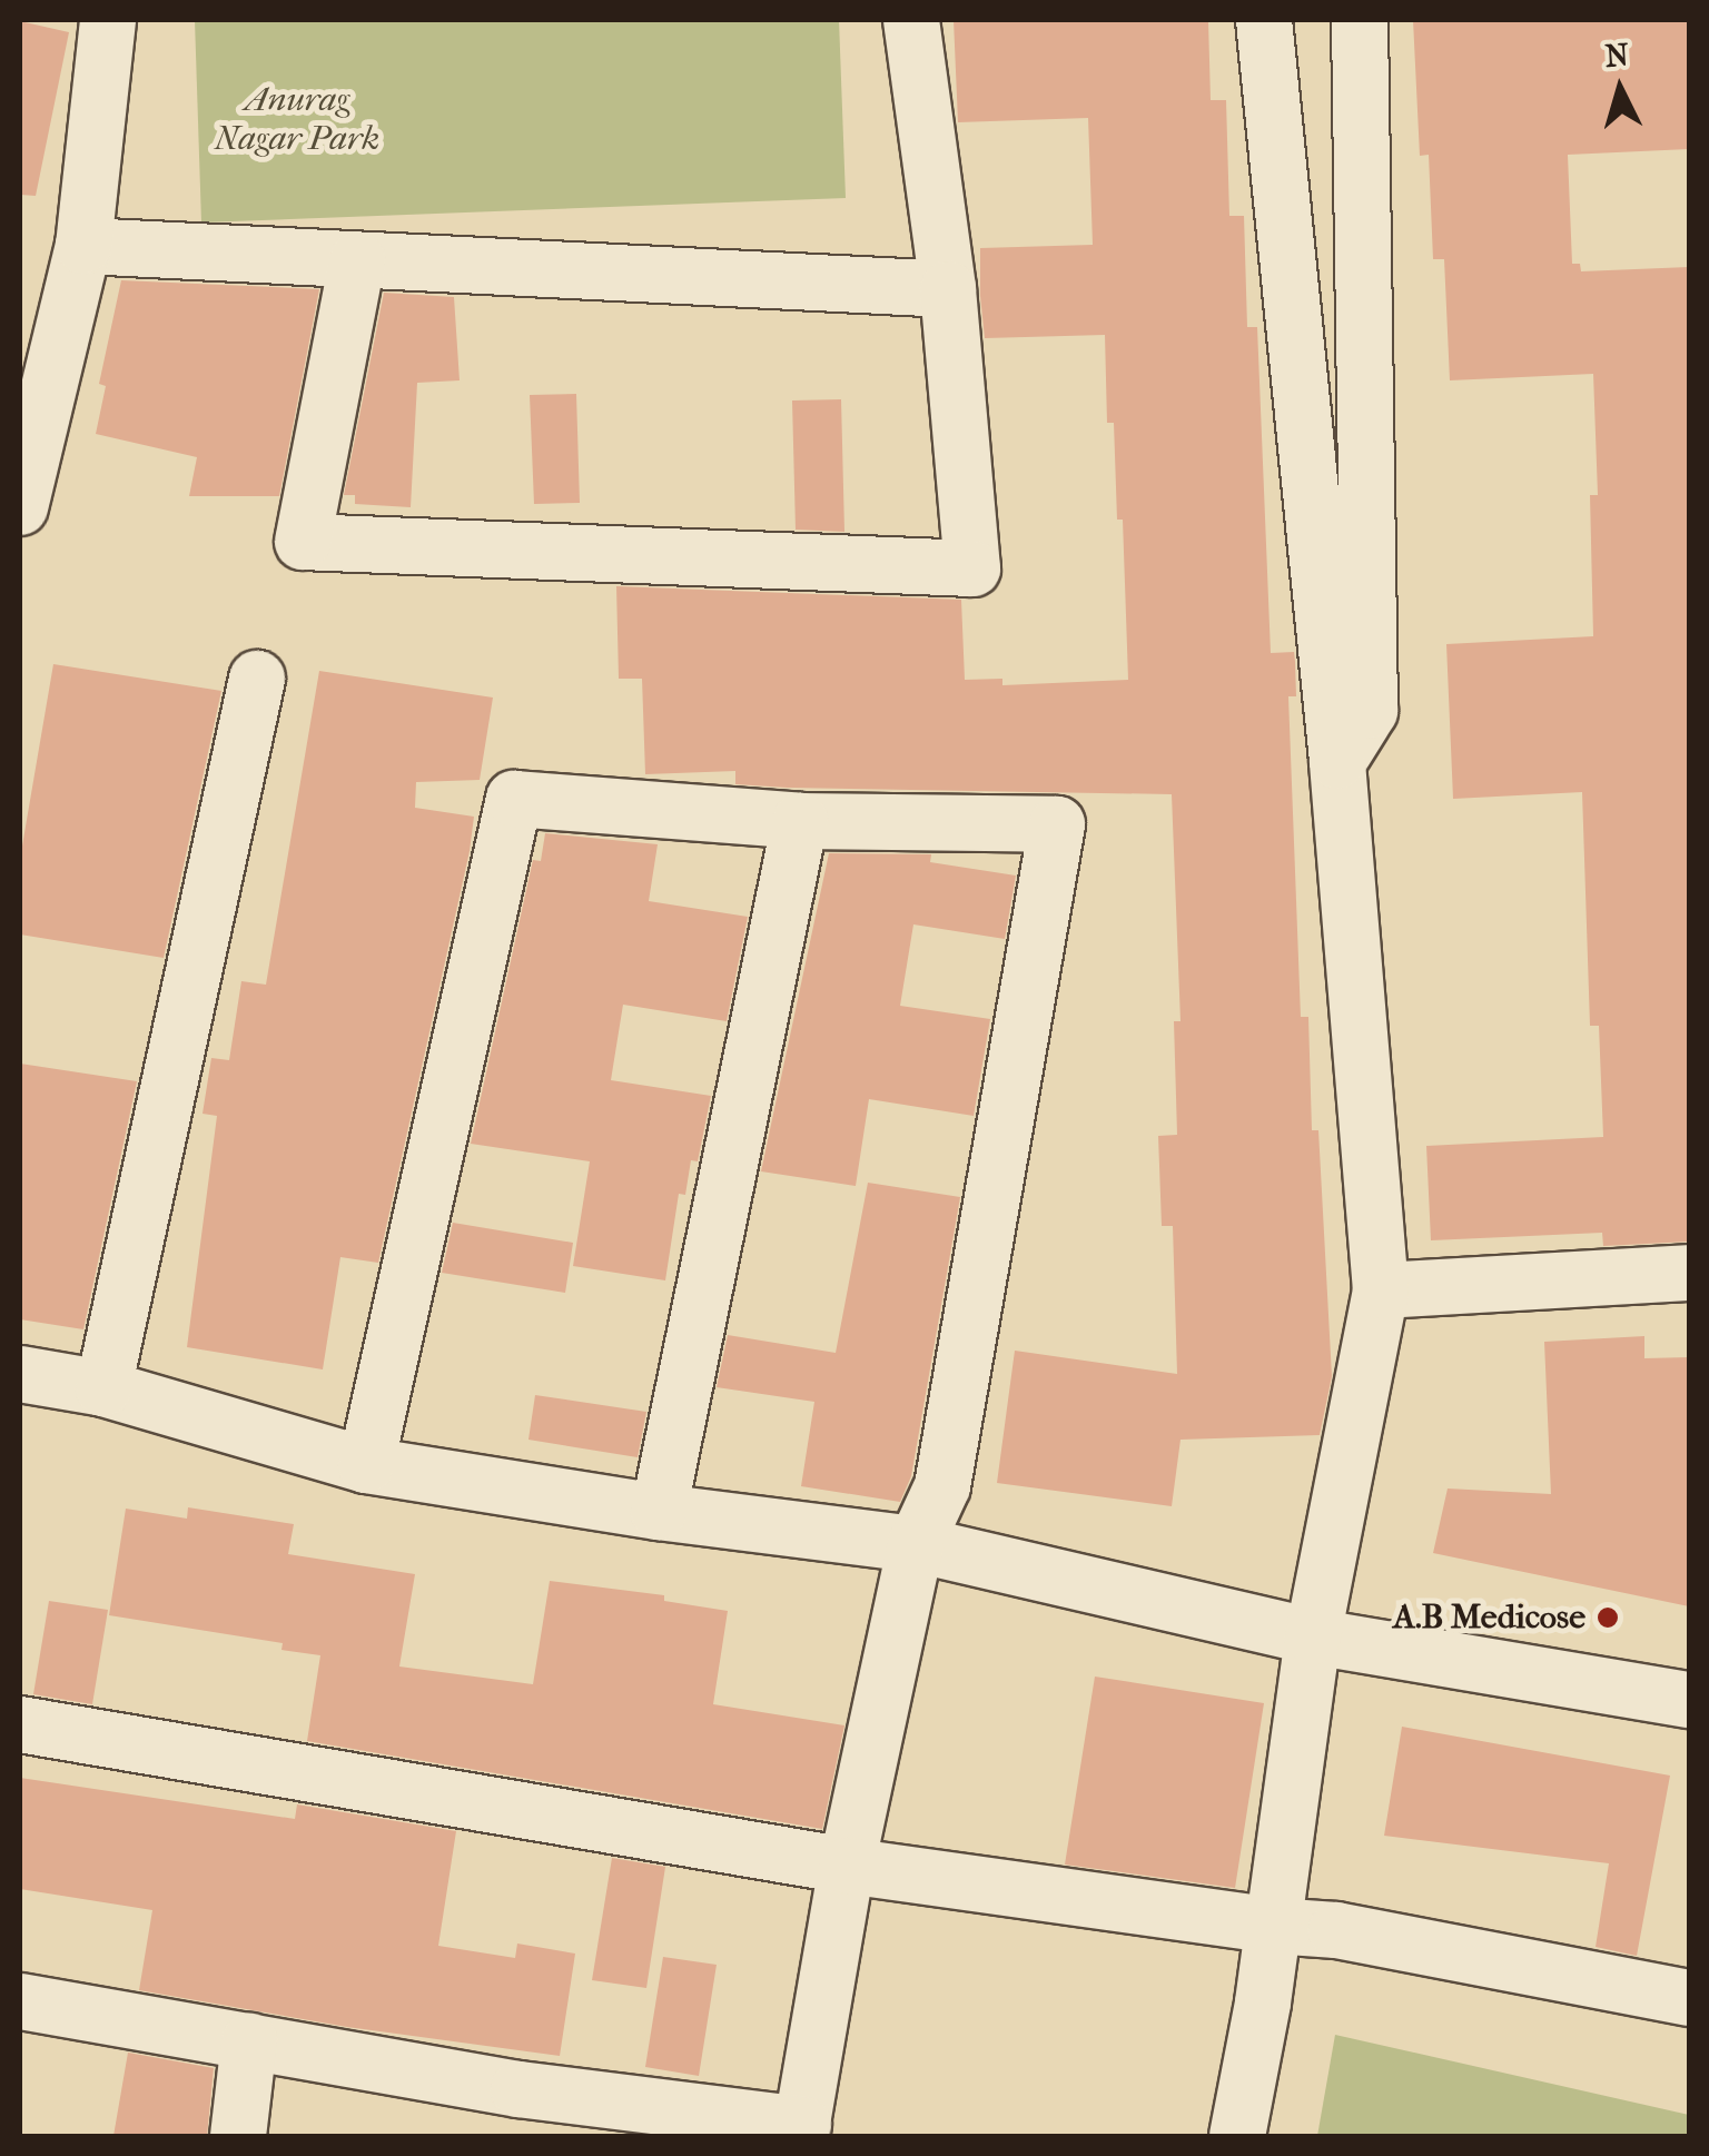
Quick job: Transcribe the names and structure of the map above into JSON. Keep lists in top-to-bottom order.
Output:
{
  "parks": ["Anurag Nagar Park"],
  "places": ["A.B Medicose"],
  "north": "top"
}
